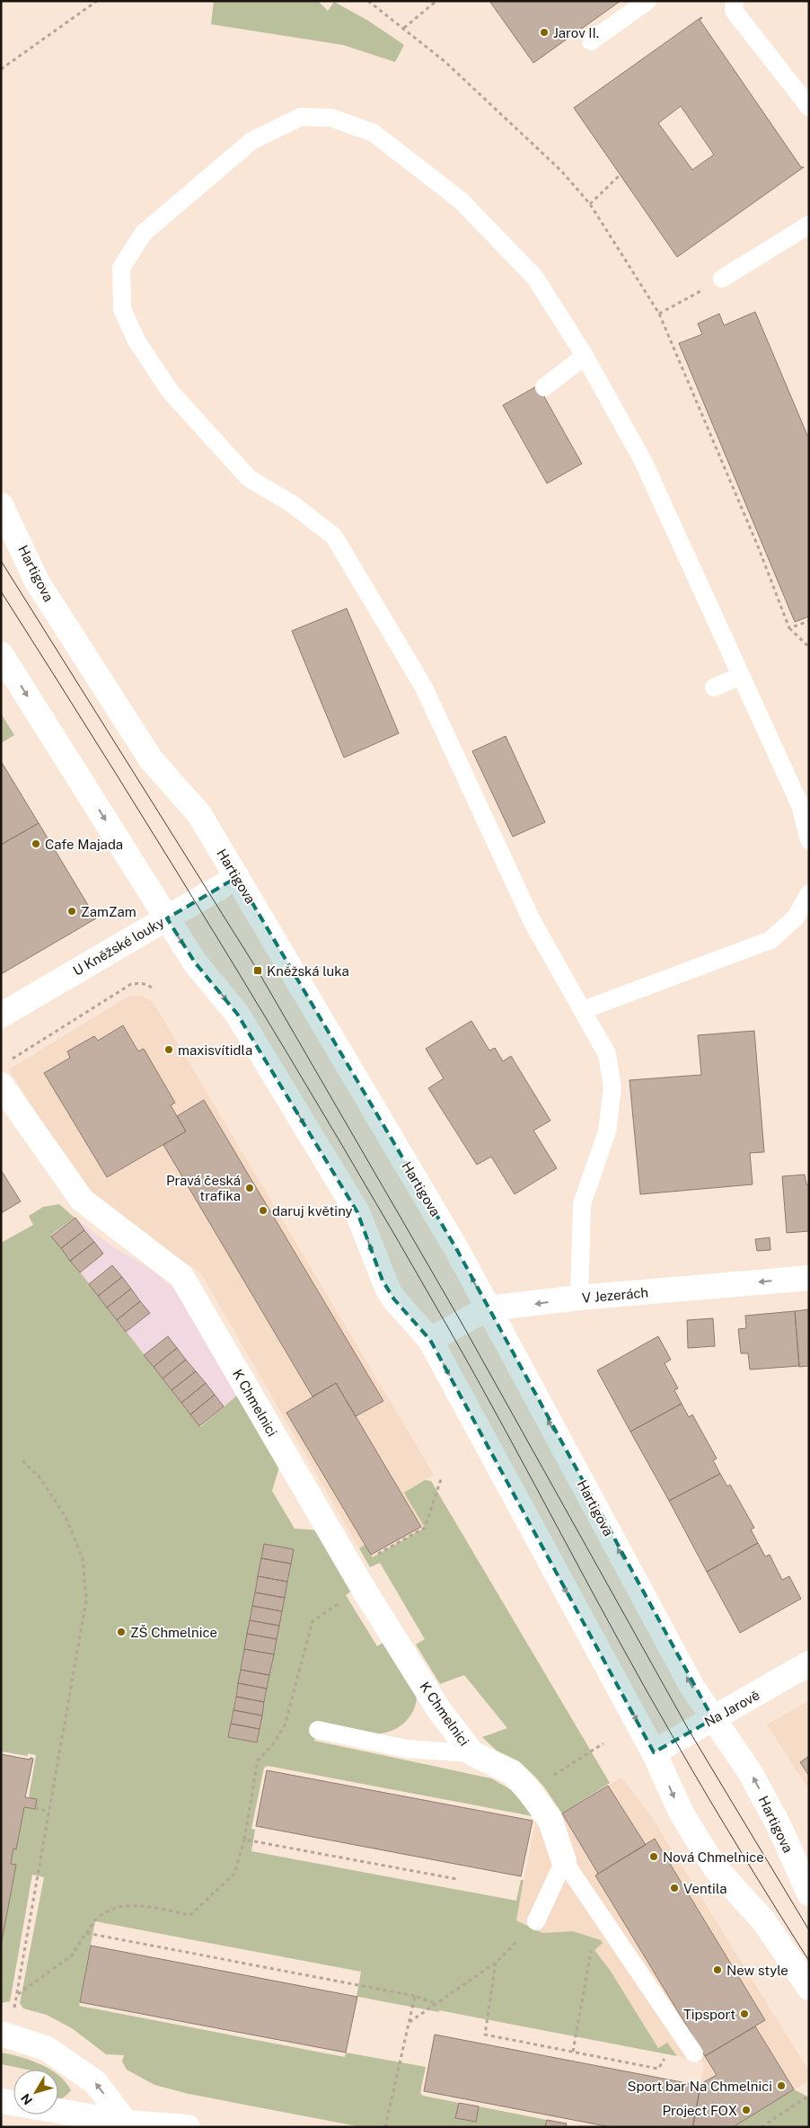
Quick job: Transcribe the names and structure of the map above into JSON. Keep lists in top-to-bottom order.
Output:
{
  "streets": {
    "main road": [
      "Hartigova",
      "U Kněžské louky",
      "V Jezerách",
      "K Chmelnici",
      "Na Jarově"
    ]
  },
  "crossings": [
    ["Hartigova", "U Kněžské louky"],
    ["Hartigova", "V Jezerách"],
    ["Hartigova", "Na Jarově"]
  ],
  "one_way": ["V Jezerách"],
  "places": {
    "other": [
      "Jarov II.",
      "Cafe Majada",
      "ZamZam",
      "maxisvítidla",
      "Pravá česká trafika",
      "daruj květiny",
      "ZŠ Chmelnice",
      "Nová Chmelnice",
      "Ventila",
      "New style",
      "Tipsport",
      "Sport bar Na Chmelnici",
      "Project FOX"
    ],
    "transit": ["Kněžská luka"]
  },
  "north": "bottom left"
}
